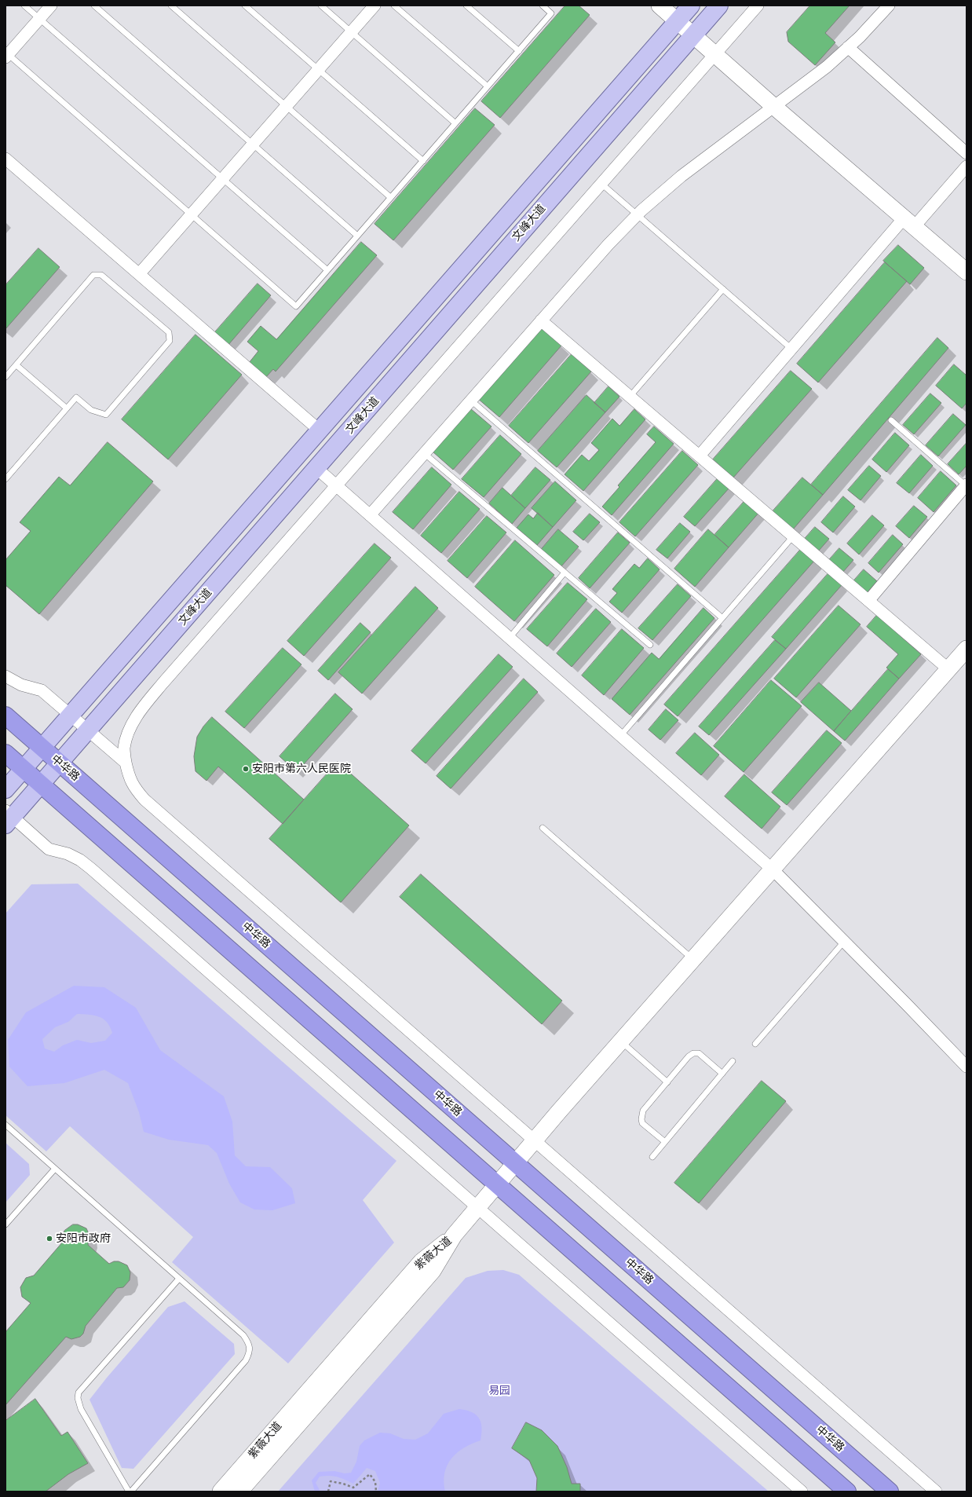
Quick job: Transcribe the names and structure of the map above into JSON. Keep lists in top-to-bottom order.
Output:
{
  "streets": {
    "highway": ["中华路"],
    "main road": ["文峰大道"],
    "street": ["紫薇大道"]
  },
  "crossings": [
    ["文峰大道", "中华路"]
  ],
  "parks": ["易园"],
  "places": ["安阳市第六人民医院", "安阳市政府"]
}
